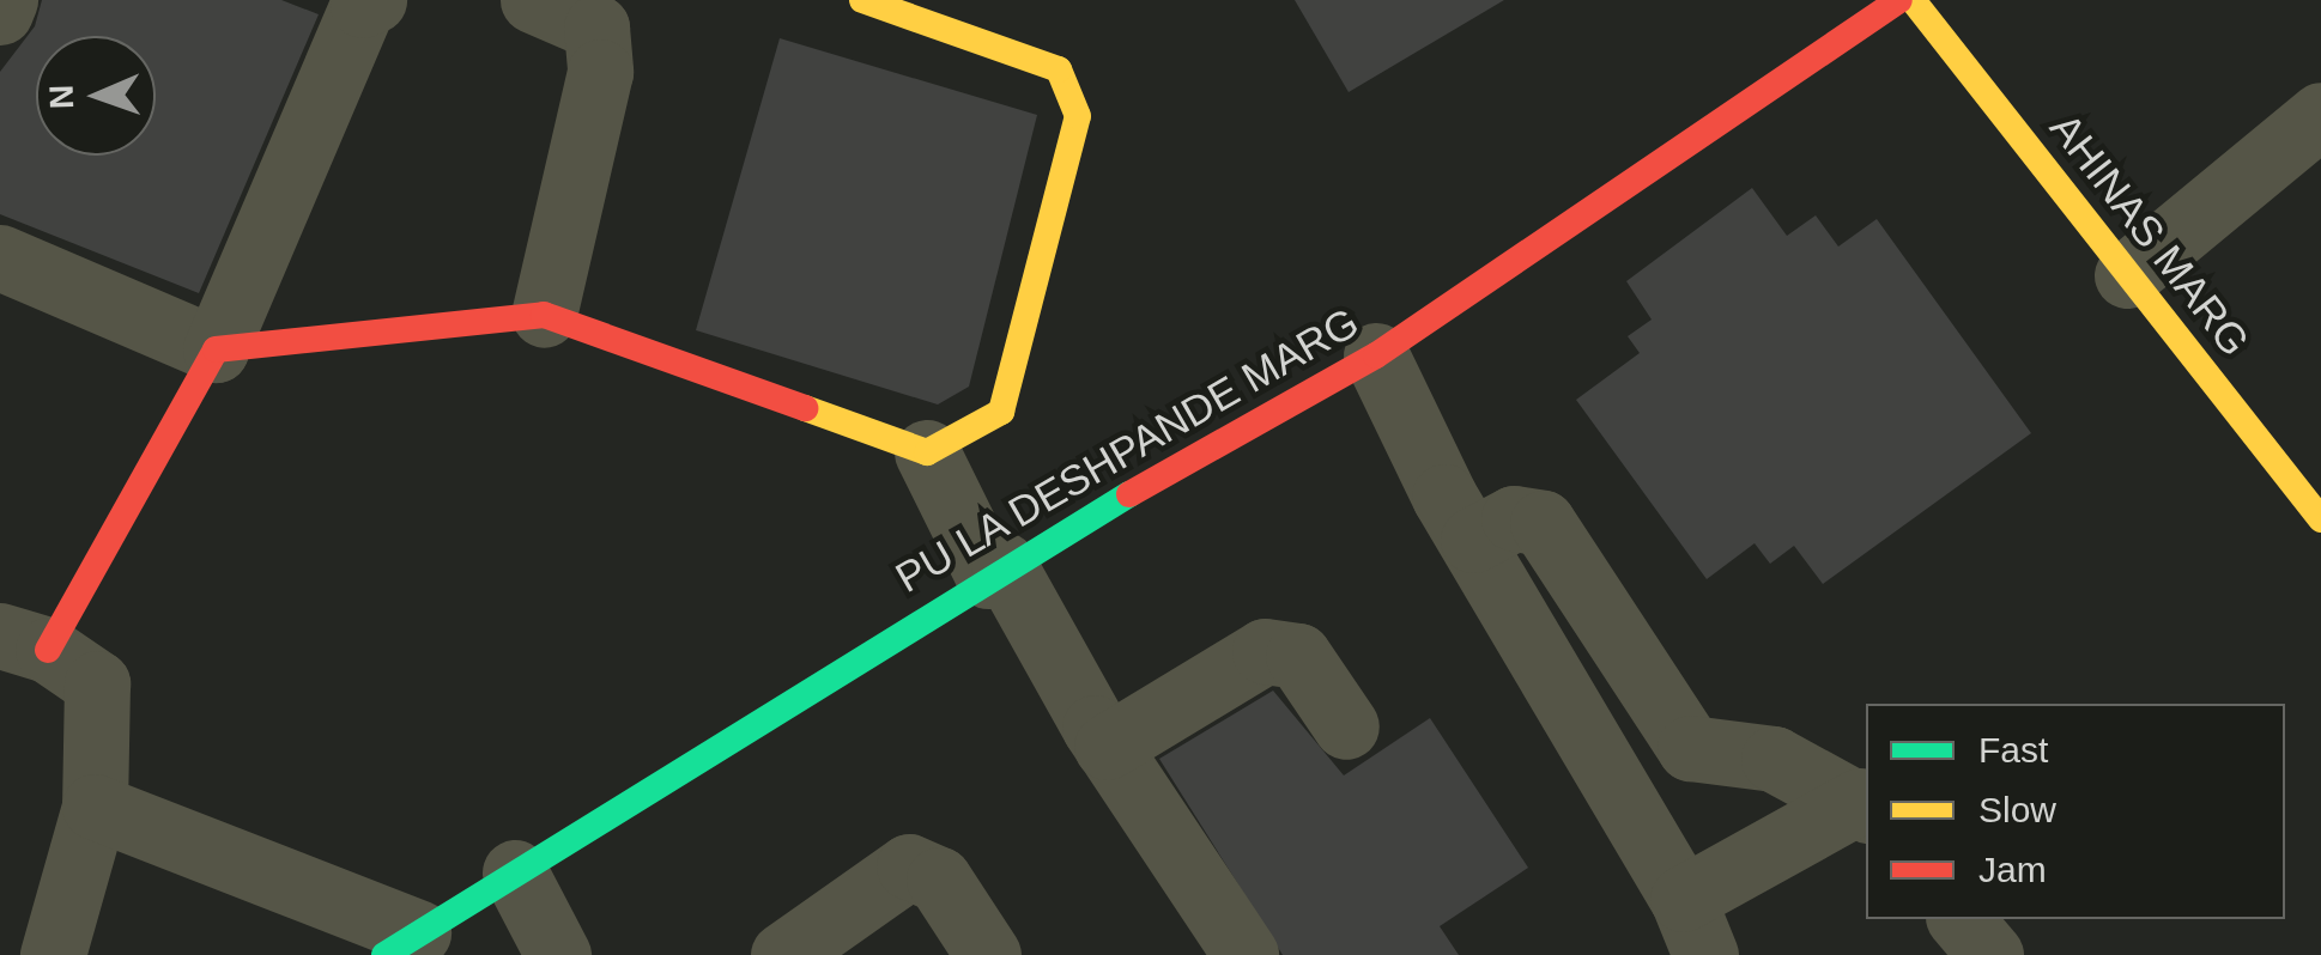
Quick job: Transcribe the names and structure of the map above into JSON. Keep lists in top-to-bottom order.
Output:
{
  "streets": {
    "street": ["AHINAS MARG", "PU LA DESHPANDE MARG"]
  },
  "legend": ["Fast", "Slow", "Jam"],
  "north": "left"
}
